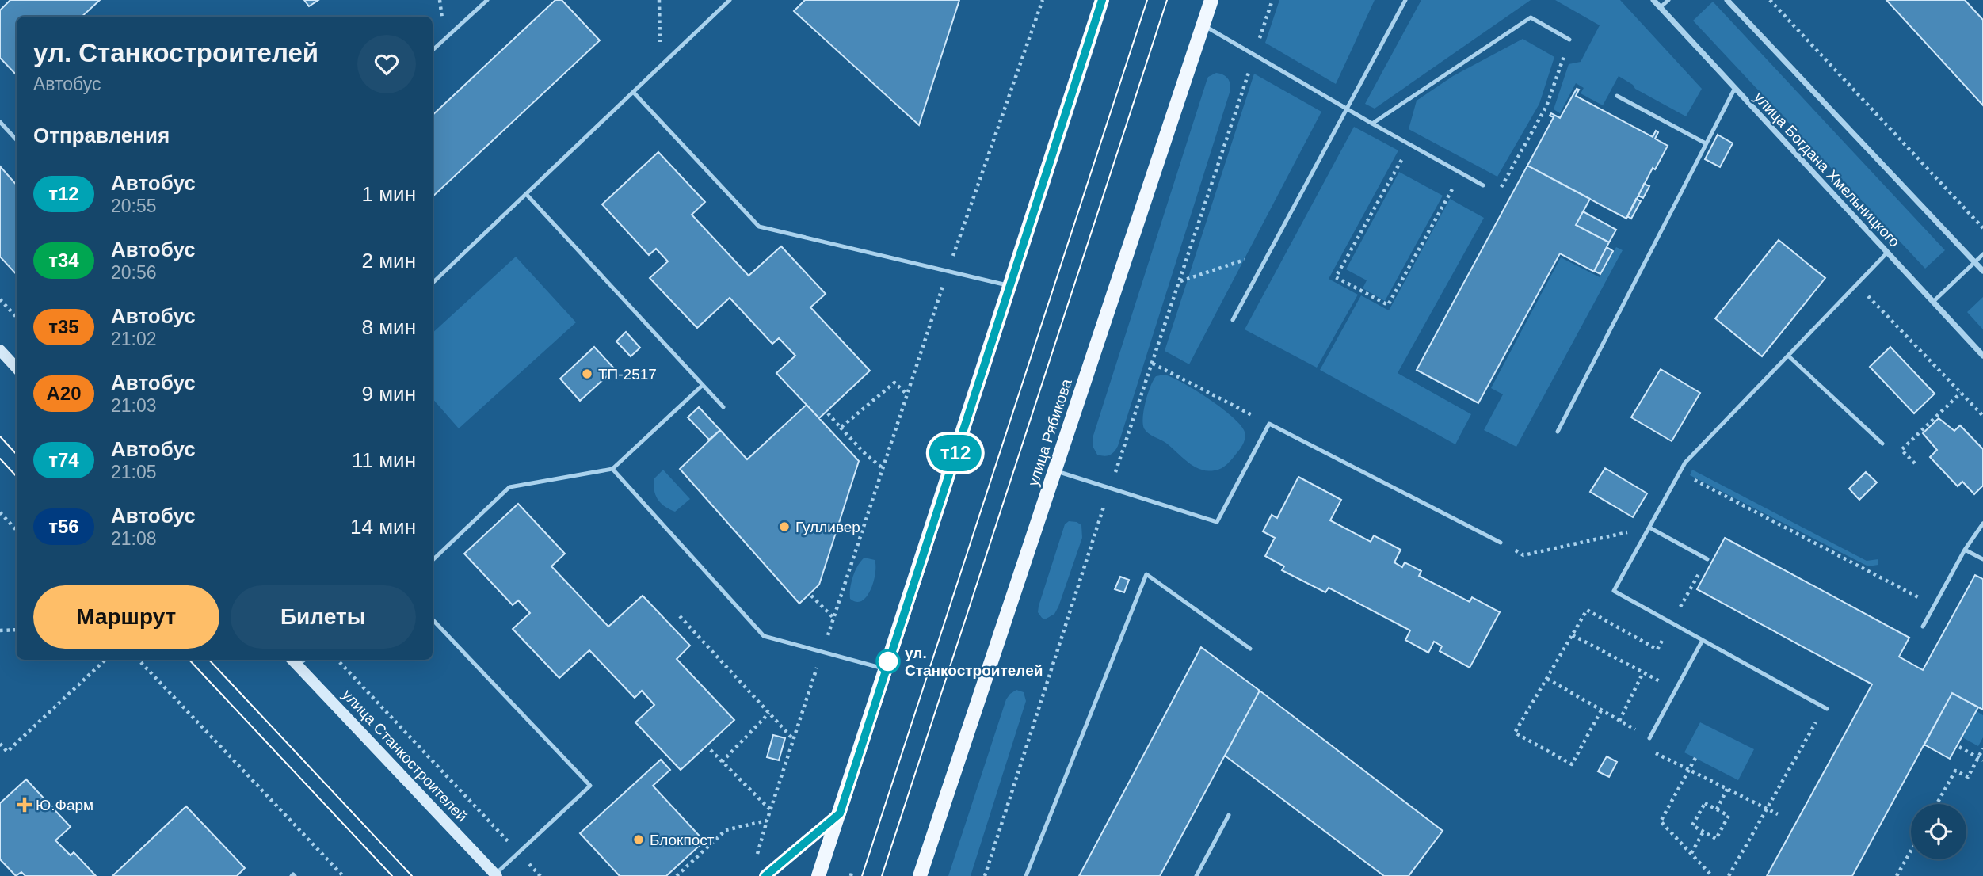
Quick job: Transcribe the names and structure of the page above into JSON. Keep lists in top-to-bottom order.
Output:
{
  "streets": {
    "main road": ["улица Рябикова"],
    "street": ["улица Богдана Хмельницкого", "улица Станкостроителей"]
  },
  "places": {
    "other": [
      "ТП-2517",
      "Гулливер",
      "ул. Станкостроителей",
      "Блокпост"
    ],
    "health": ["Ю.Фарм"]
  },
  "lines": ["bus line т12"],
  "page": {
    "on_map": "т12",
    "heading": [
      ["ул. Станкостроителей", "Автобус"],
      "Отправления"
    ],
    "list": [
      {
        "mark": "т12",
        "name": "Автобус",
        "note": "20:55",
        "value": "1 мин"
      },
      {
        "mark": "т34",
        "name": "Автобус",
        "note": "20:56",
        "value": "2 мин"
      },
      {
        "mark": "т35",
        "name": "Автобус",
        "note": "21:02",
        "value": "8 мин"
      },
      {
        "mark": "А20",
        "name": "Автобус",
        "note": "21:03",
        "value": "9 мин"
      },
      {
        "mark": "т74",
        "name": "Автобус",
        "note": "21:05",
        "value": "11 мин"
      },
      {
        "mark": "т56",
        "name": "Автобус",
        "note": "21:08",
        "value": "14 мин"
      }
    ],
    "buttons": ["Маршрут", "Билеты"]
  }
}
